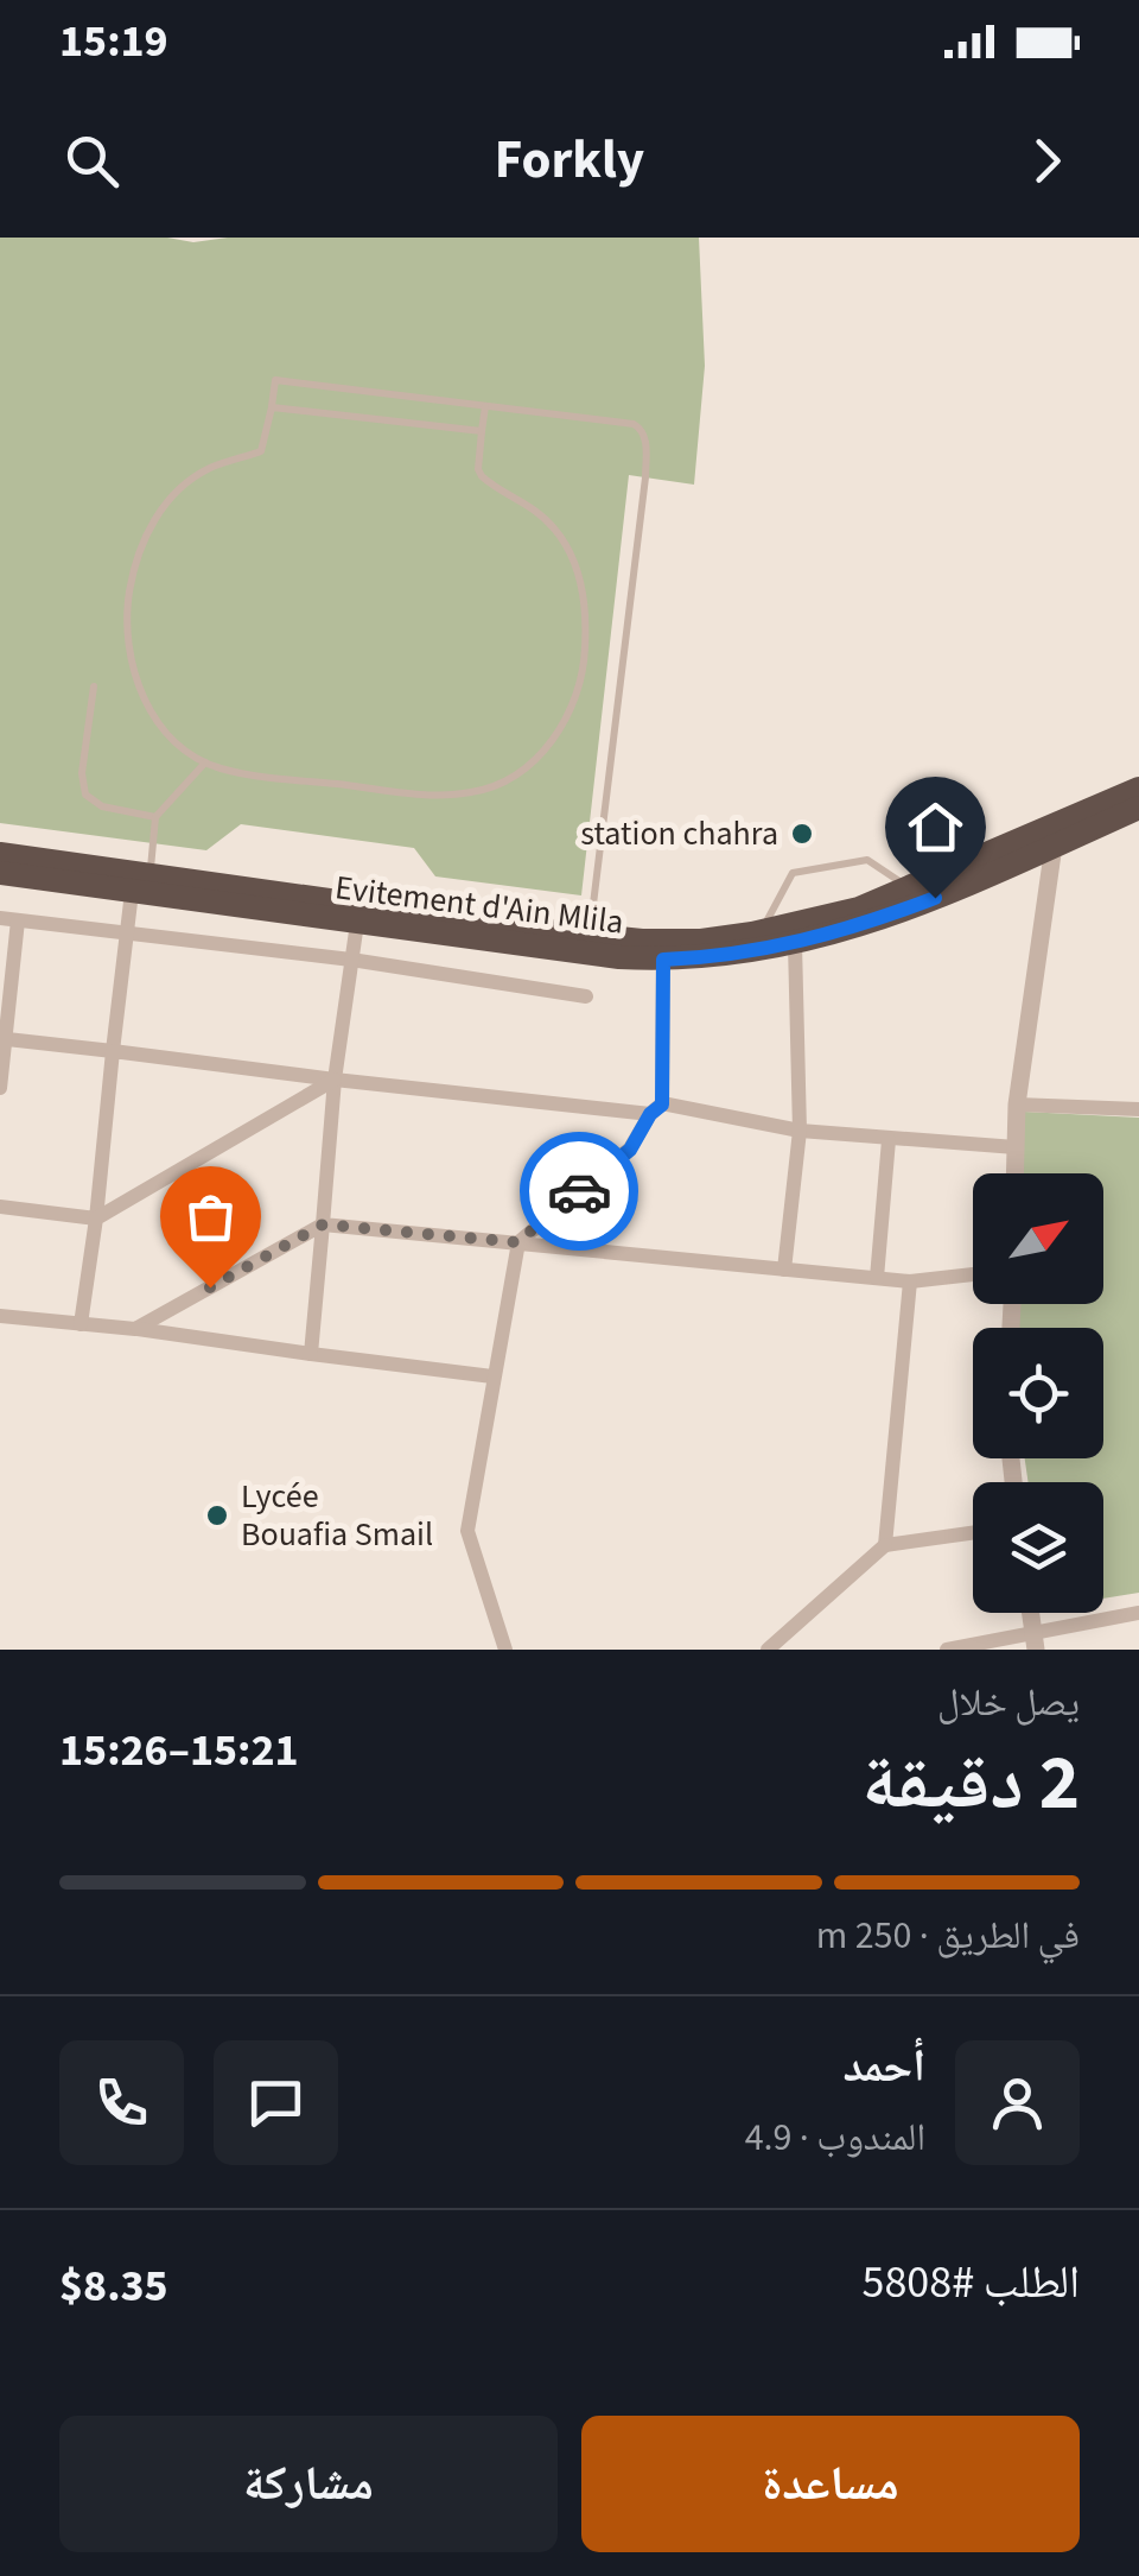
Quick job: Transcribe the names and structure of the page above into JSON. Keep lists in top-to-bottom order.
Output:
{
  "streets": {
    "highway": ["Evitement d'Ain Mlila"]
  },
  "places": ["station chahra", "Lycée Bouafia Smail"],
  "north": "top right",
  "page": {
    "status": "15:19",
    "header": "Forkly",
    "heading": ["2 دقيقة", "يصل خلال", "15:21–15:26"],
    "panel": [
      "أحمد",
      "المندوب · 4.9",
      "الطلب #5808",
      "$8.35"
    ],
    "bar": "في الطريق · 250 m",
    "buttons": ["مساعدة", "مشاركة"]
  }
}
